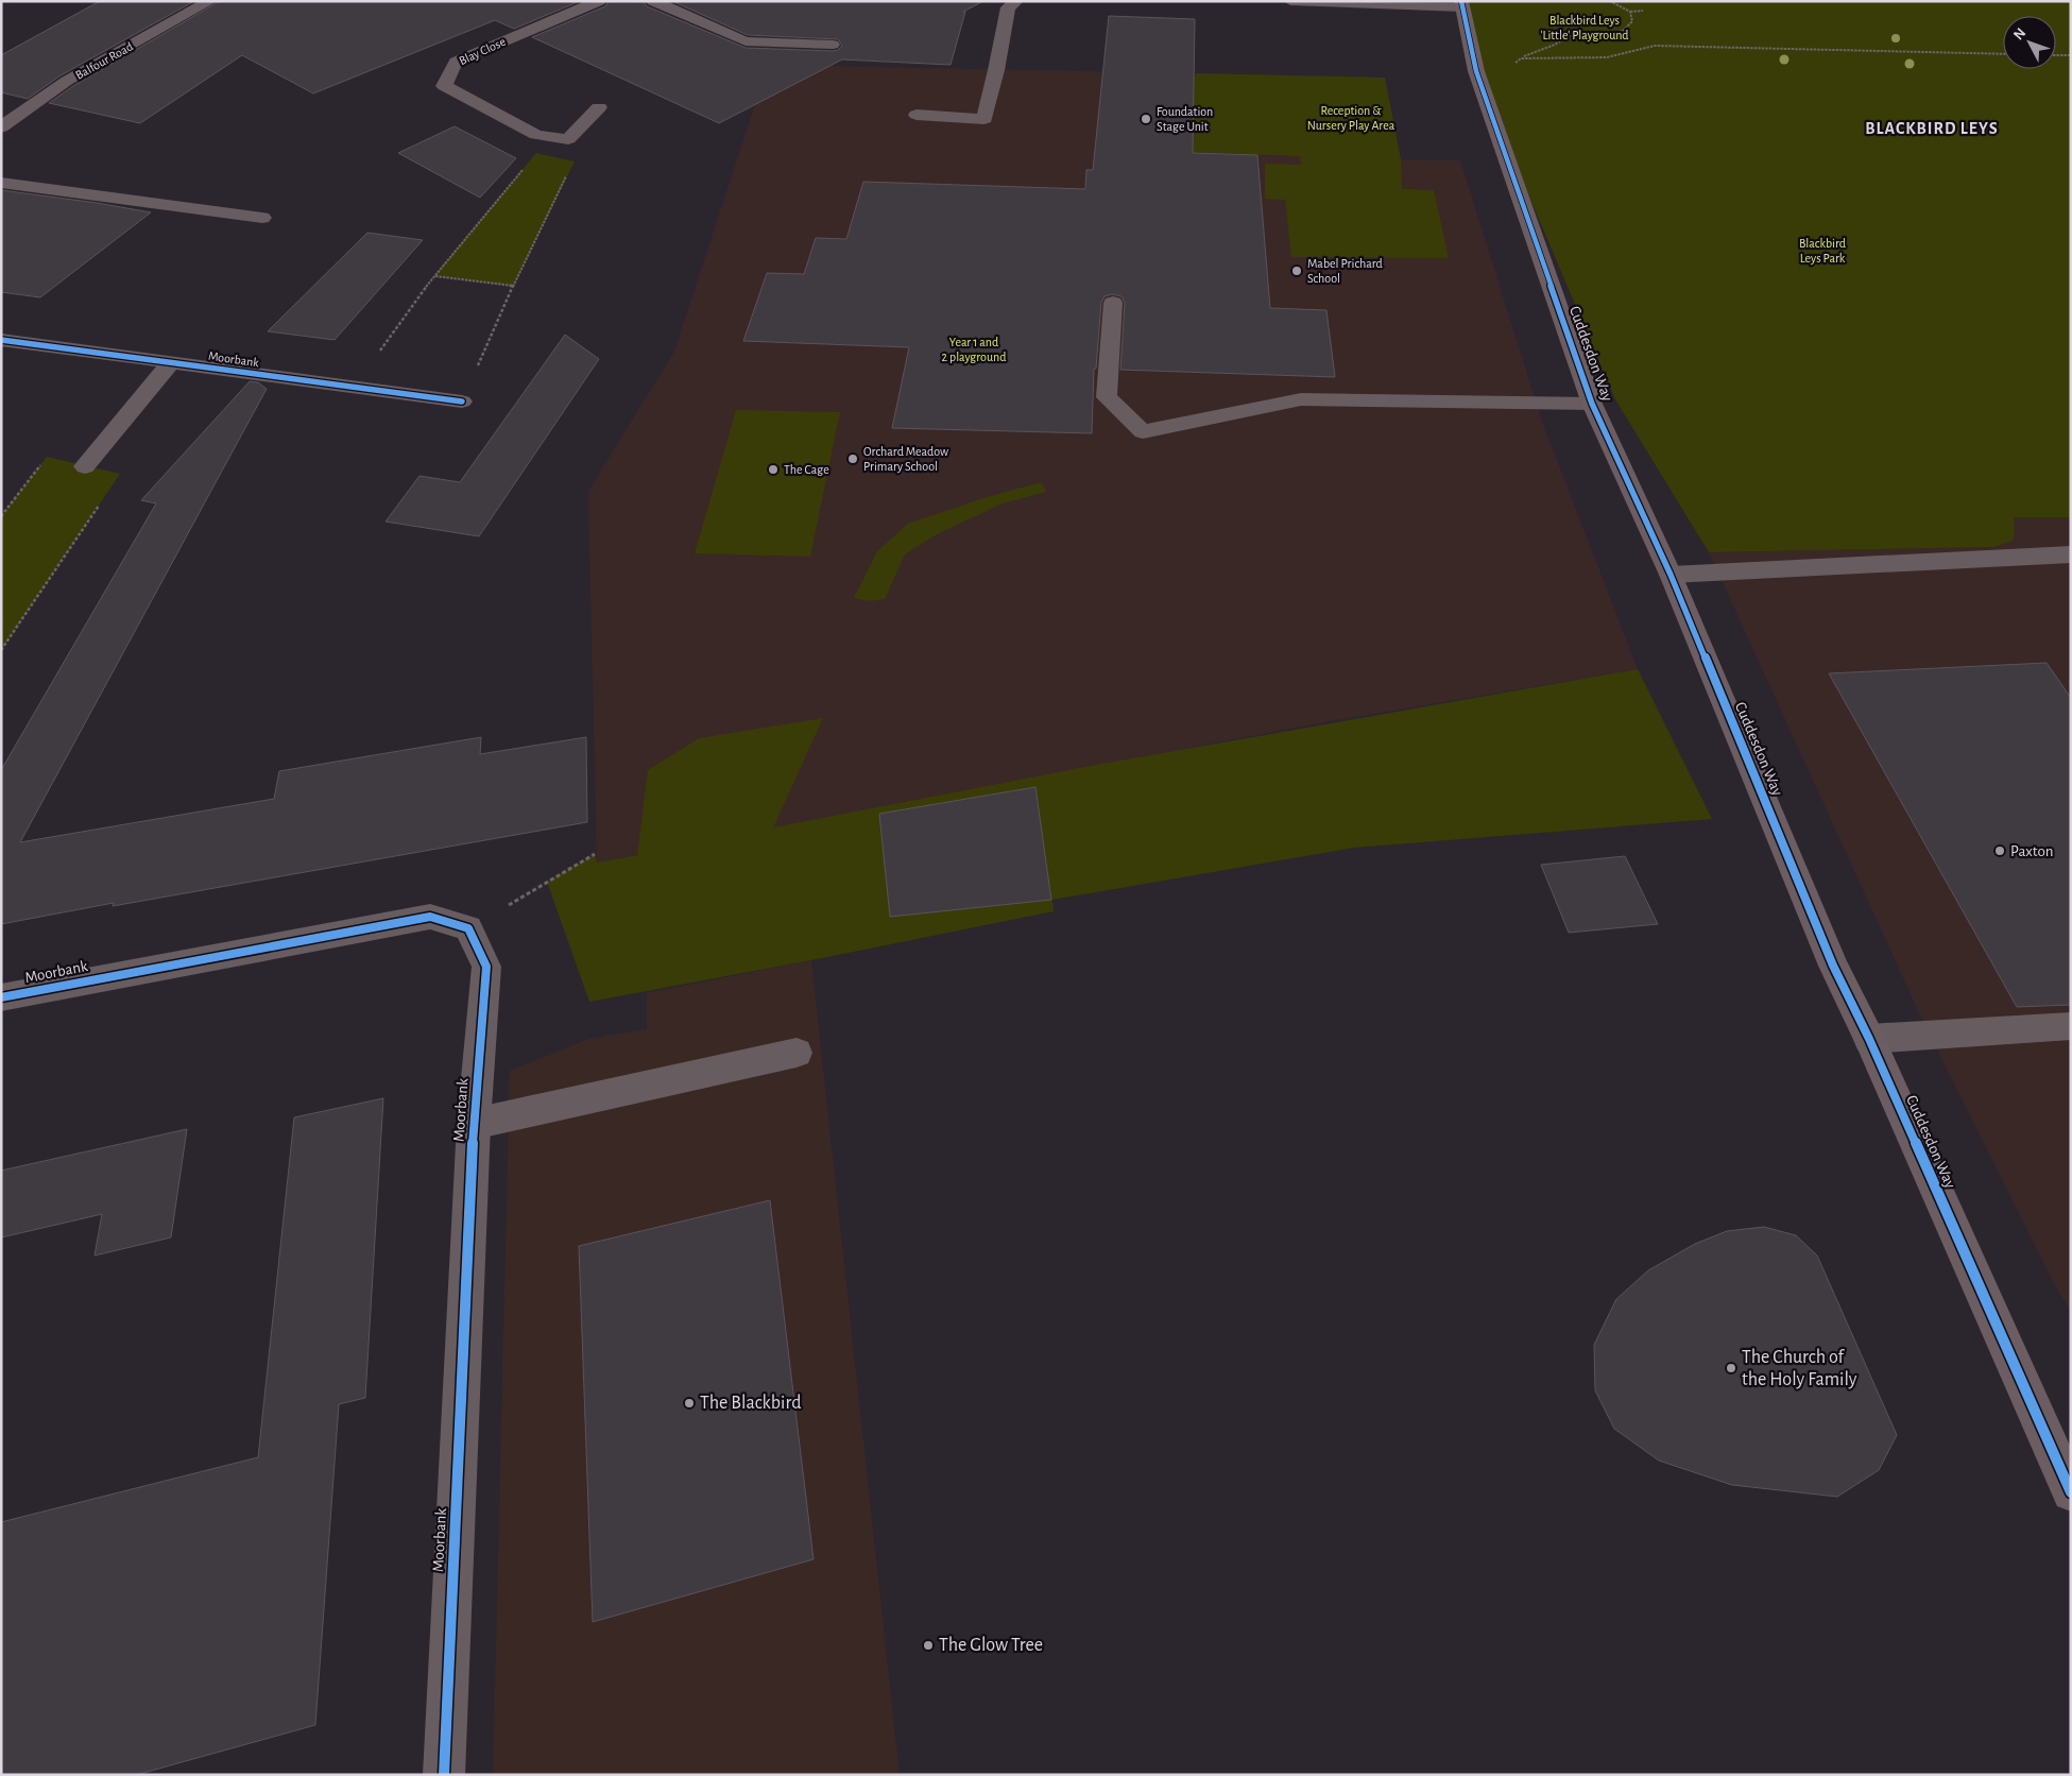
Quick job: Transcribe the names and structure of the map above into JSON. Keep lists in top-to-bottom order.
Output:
{
  "streets": {
    "street": [
      "Blay Close",
      "Balfour Road",
      "Cuddesdon Way",
      "Moorbank"
    ]
  },
  "districts": ["BLACKBIRD LEYS"],
  "parks": [
    "Blackbird Leys 'Little' Playground",
    "Reception & Nursery Play Area",
    "Blackbird Leys Park",
    "Year 1 and 2 playground"
  ],
  "places": [
    "Foundation Stage Unit",
    "Mabel Prichard School",
    "Orchard Meadow Primary School",
    "The Cage",
    "Paxton",
    "The Church of the Holy Family",
    "The Blackbird",
    "The Glow Tree"
  ],
  "north": "top left"
}
